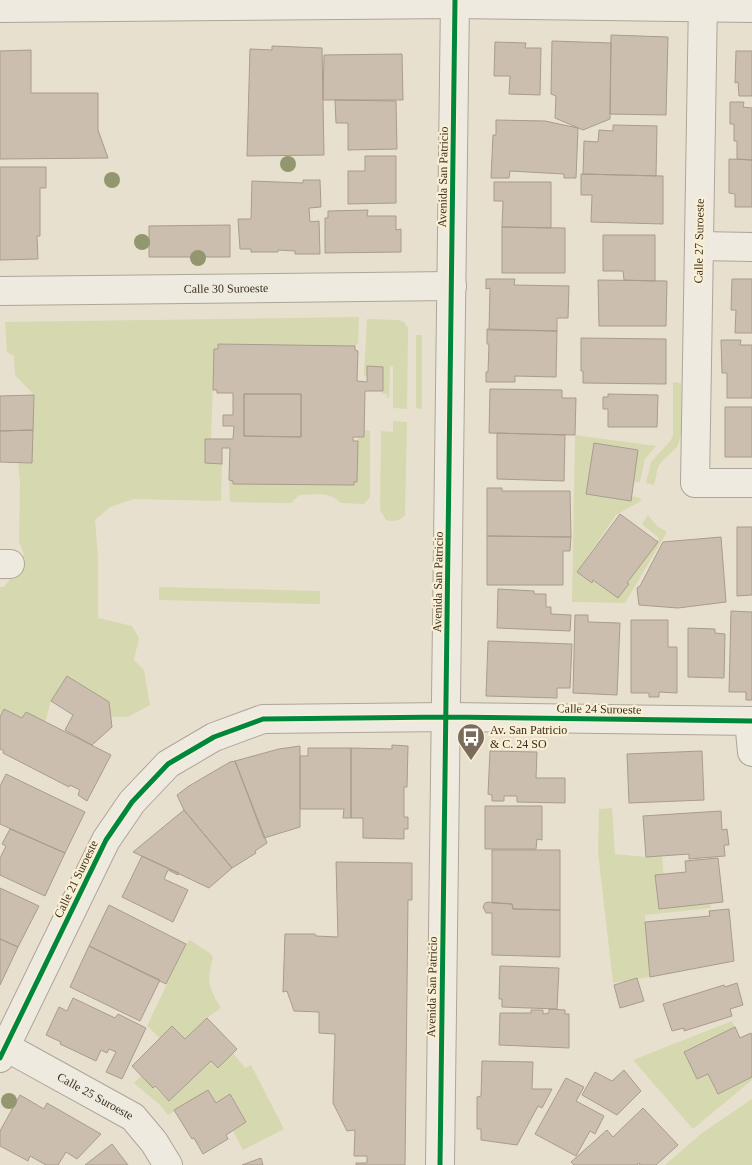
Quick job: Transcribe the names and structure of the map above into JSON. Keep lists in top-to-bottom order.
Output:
{
  "streets": {
    "street": [
      "Avenida San Patricio",
      "Calle 27 Suroeste",
      "Calle 30 Suroeste",
      "Calle 24 Suroeste",
      "Calle 21 Suroeste",
      "Calle 25 Suroeste"
    ]
  },
  "crossings": [
    ["Avenida San Patricio", "Calle 30 Suroeste"],
    ["Avenida San Patricio", "Calle 24 Suroeste"],
    ["Avenida San Patricio", "Calle 21 Suroeste"],
    ["Calle 24 Suroeste", "Calle 21 Suroeste"],
    ["Calle 21 Suroeste", "Calle 25 Suroeste"]
  ],
  "places": {
    "bus stop": ["Av. San Patricio & C. 24 SO"]
  }
}
